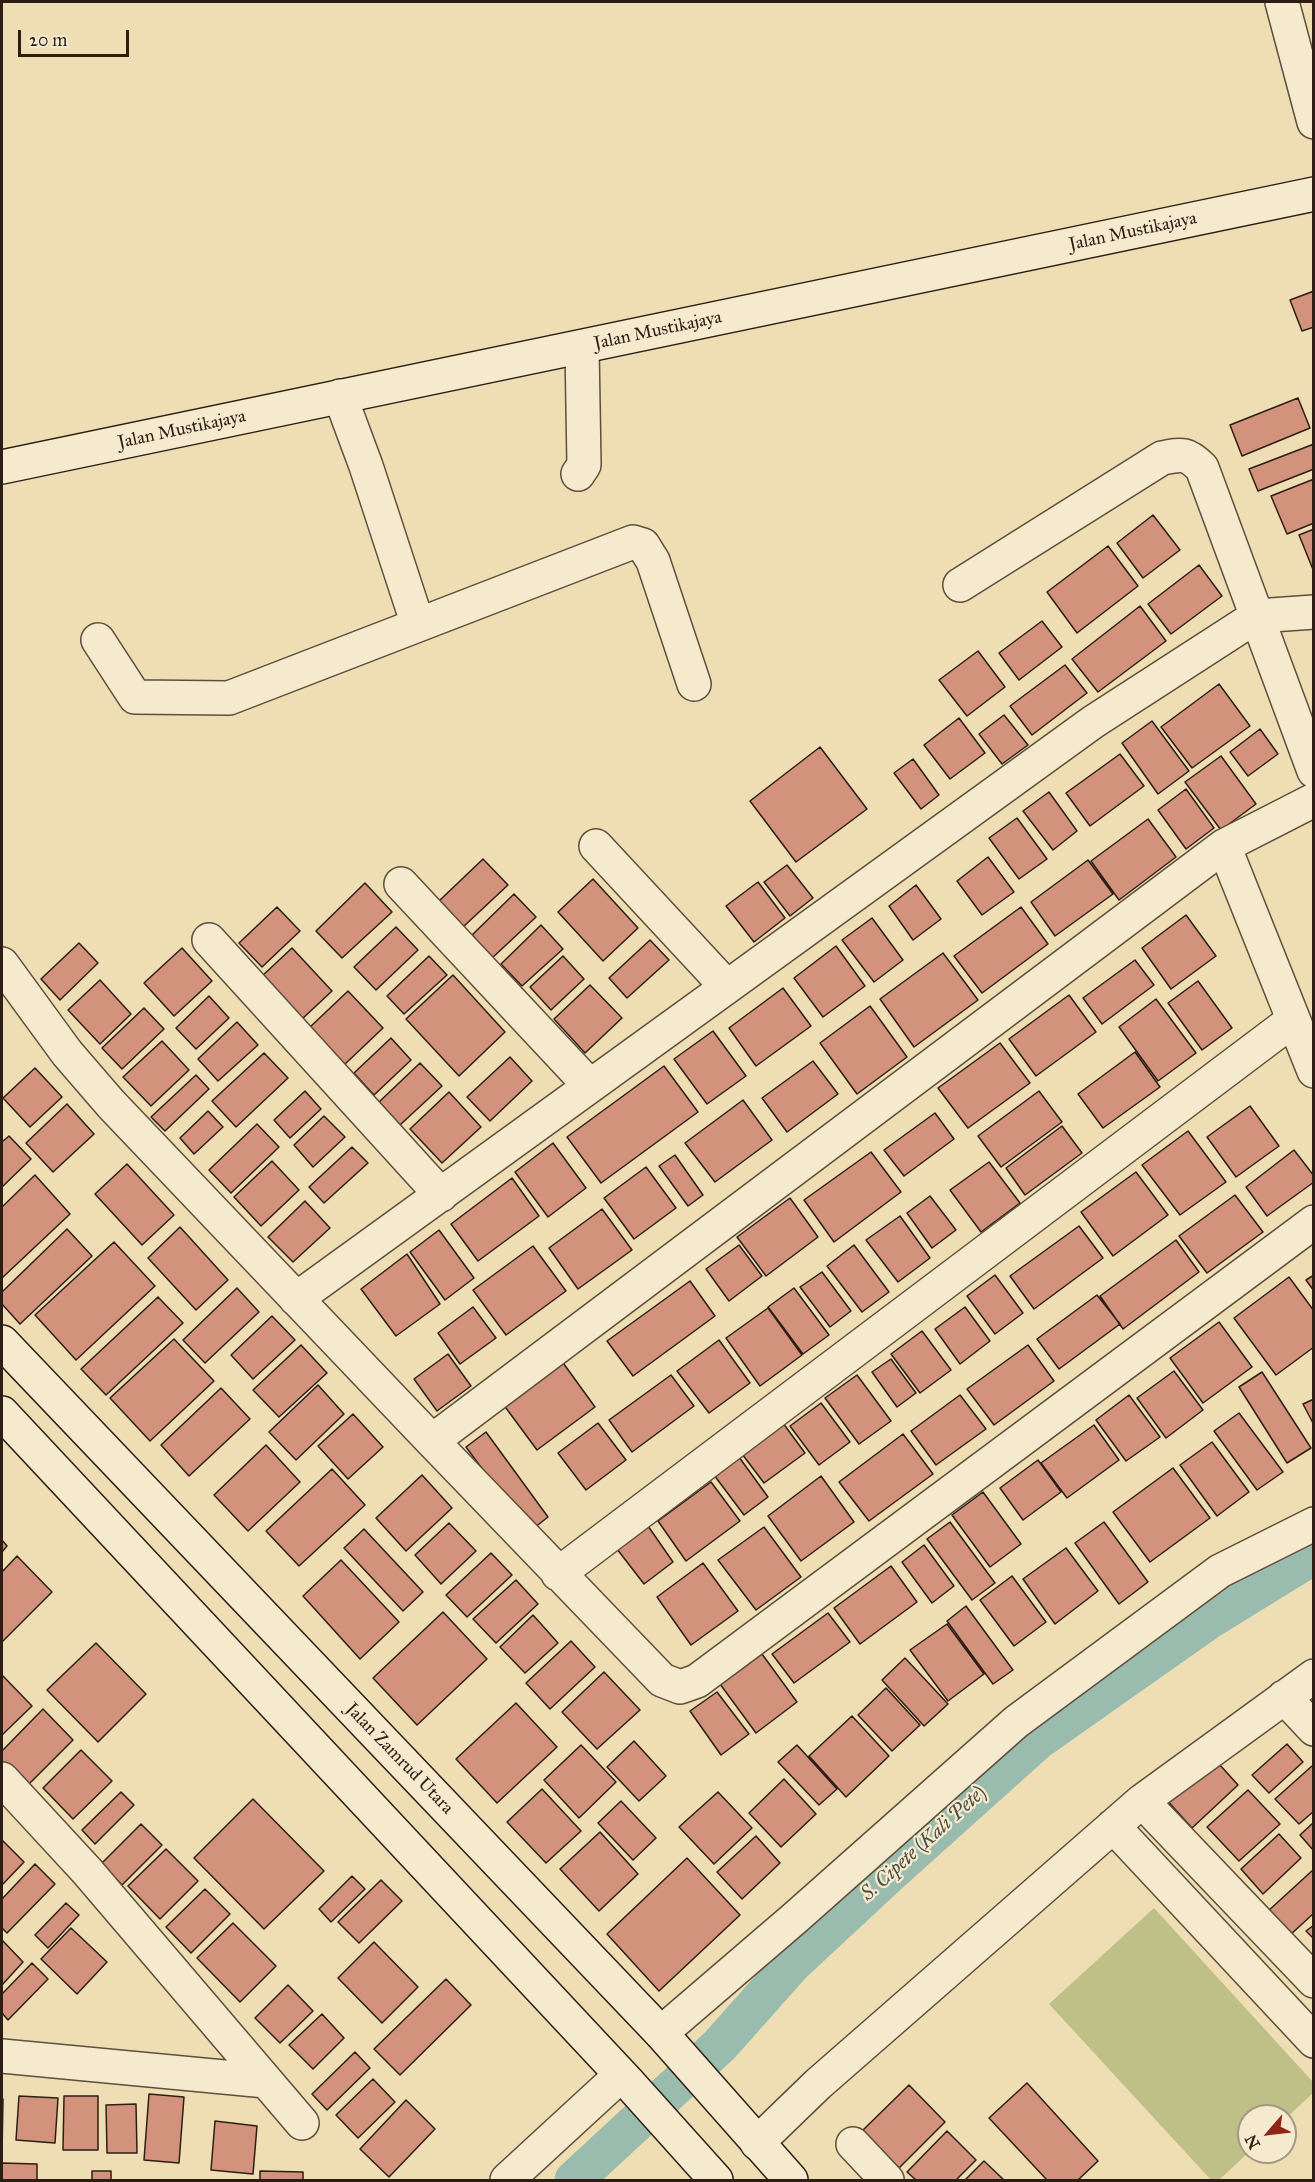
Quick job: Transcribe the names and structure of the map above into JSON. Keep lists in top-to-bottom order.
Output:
{
  "streets": {
    "street": ["Jalan Mustikajaya", "Jalan Zamrud Utara"]
  },
  "water": ["S. Cipete (Kali Pete)"],
  "scale_bar": "20 m",
  "north": "bottom left"
}
